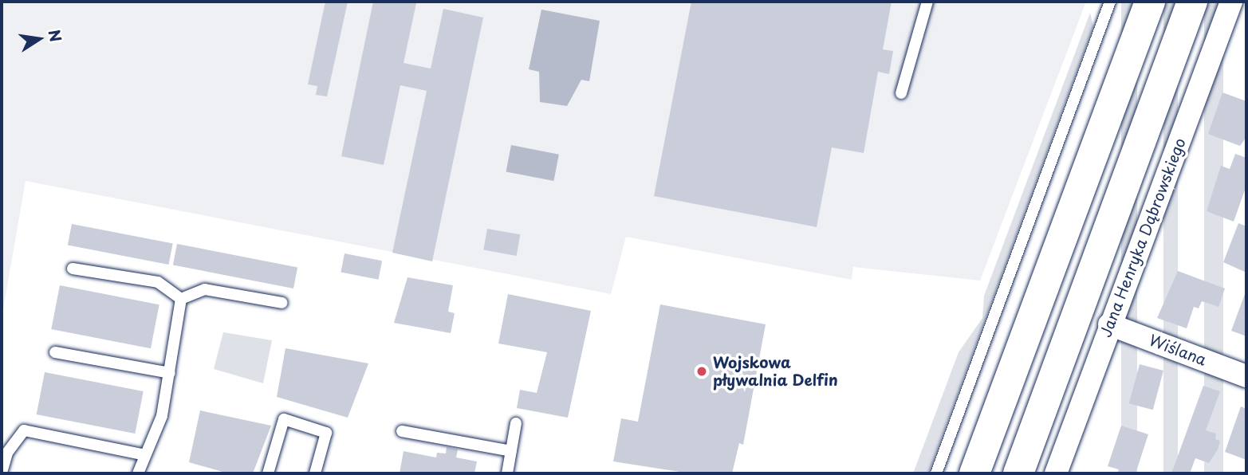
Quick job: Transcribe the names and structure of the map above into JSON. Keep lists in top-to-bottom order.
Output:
{
  "streets": {
    "street": ["Jana Henryka Dąbrowskiego", "Wiślana"]
  },
  "crossings": [
    ["Jana Henryka Dąbrowskiego", "Wiślana"]
  ],
  "places": ["Wojskowa pływalnia Delfin"],
  "north": "right"
}
